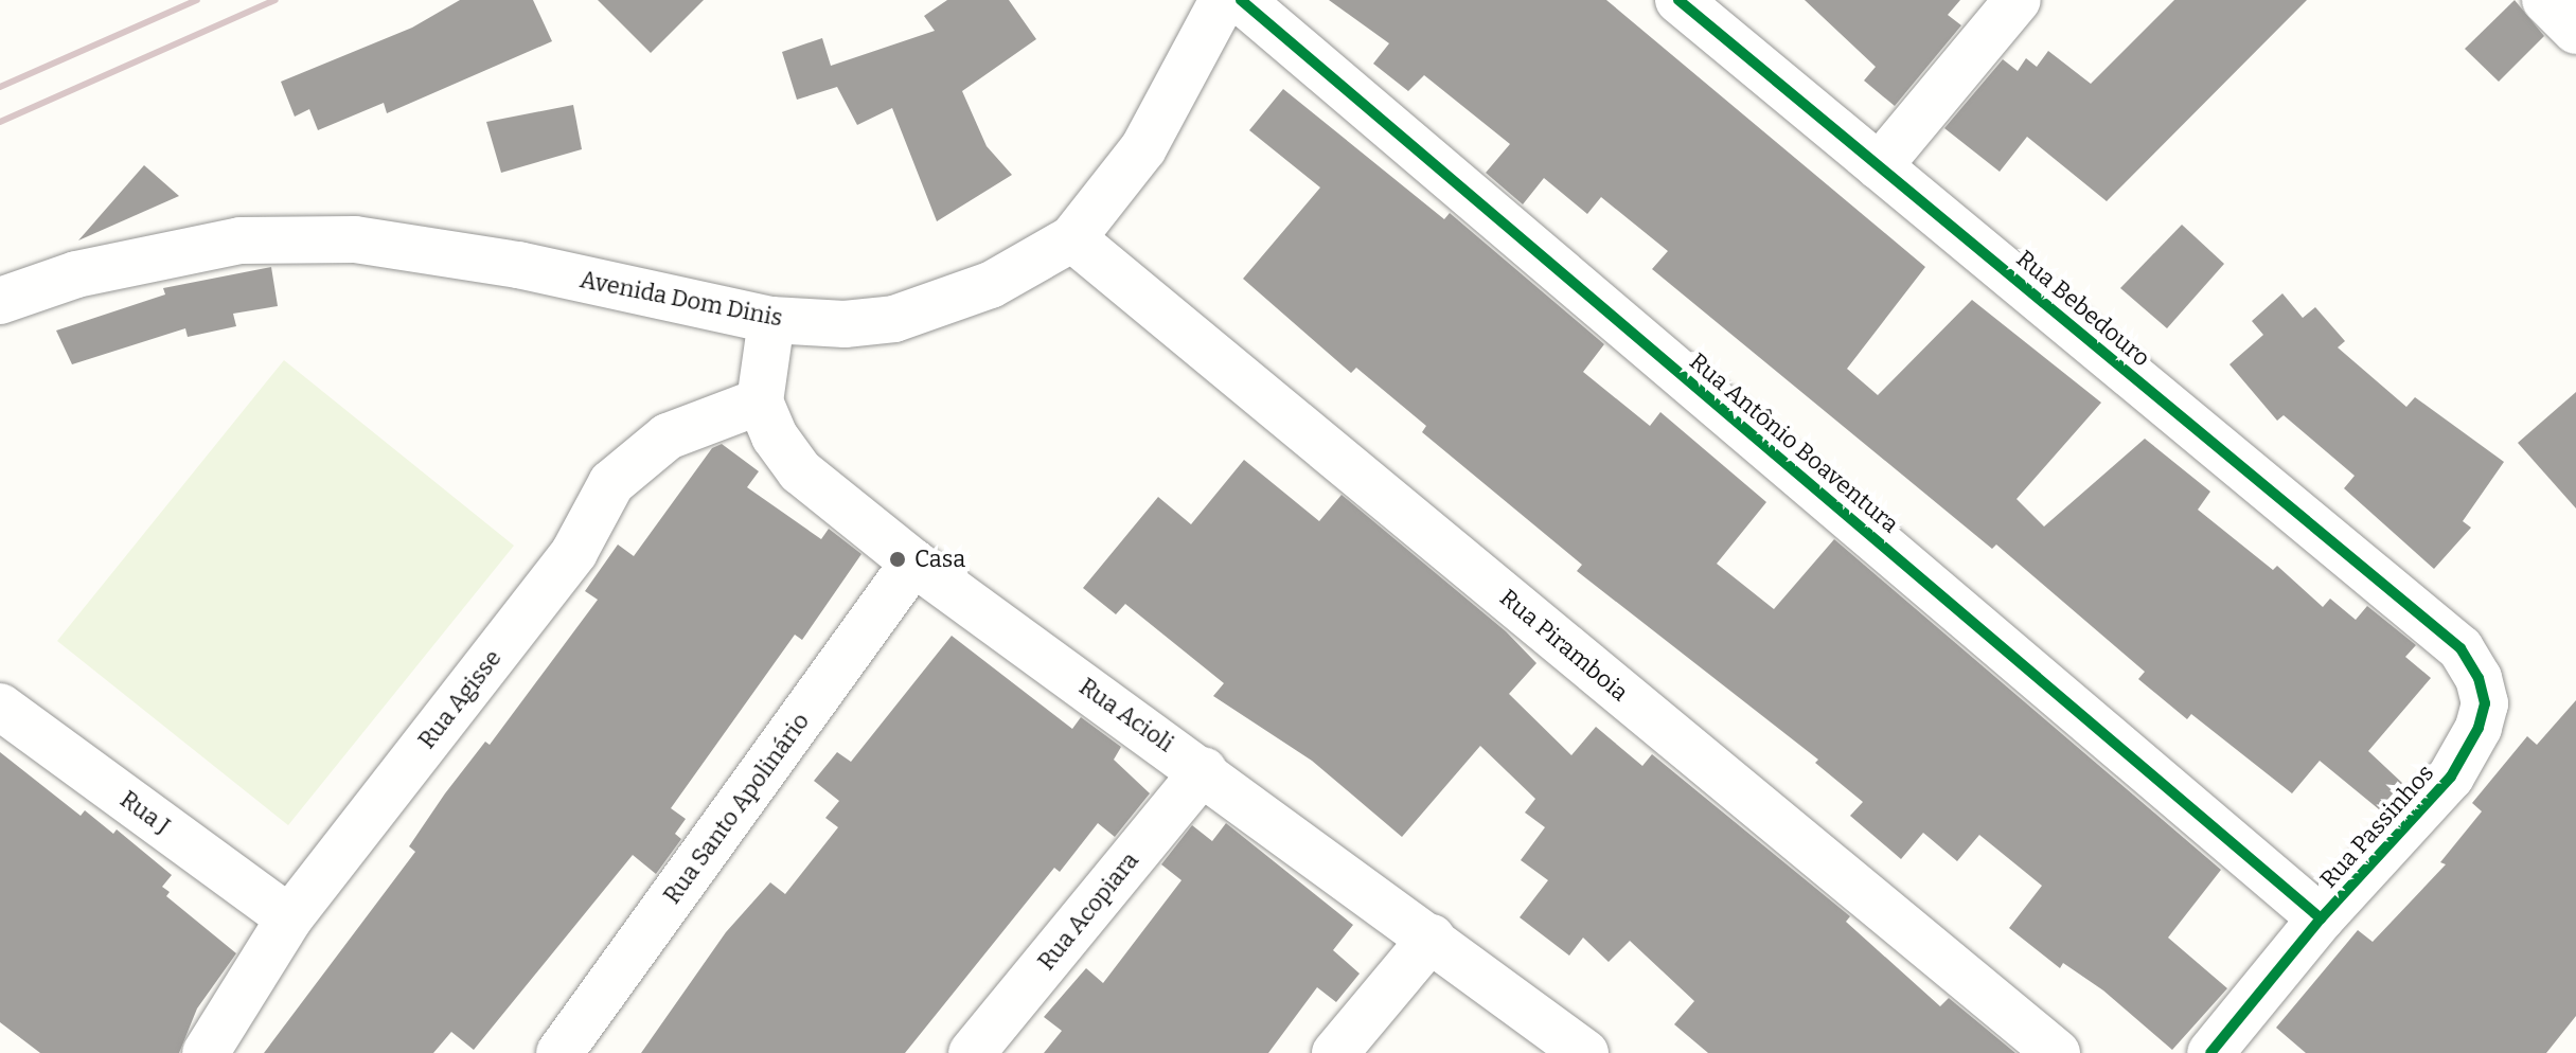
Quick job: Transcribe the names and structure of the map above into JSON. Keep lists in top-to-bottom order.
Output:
{
  "streets": {
    "street": [
      "Avenida Dom Dinis",
      "Rua Bebedouro",
      "Rua Antônio Boaventura",
      "Rua Piramboia",
      "Rua Agisse",
      "Rua Acioli",
      "Rua Santo Apolinário",
      "Rua J",
      "Rua Passinhos",
      "Rua Acopiara"
    ]
  },
  "crossings": [
    ["Avenida Dom Dinis", "Rua Piramboia"],
    ["Rua Bebedouro", "Rua Passinhos"],
    ["Rua Antônio Boaventura", "Rua Passinhos"],
    ["Rua Agisse", "Rua Acioli"],
    ["Rua Agisse", "Rua J"],
    ["Rua Acioli", "Rua Santo Apolinário"],
    ["Rua Acioli", "Rua Acopiara"]
  ],
  "places": ["Casa"]
}
